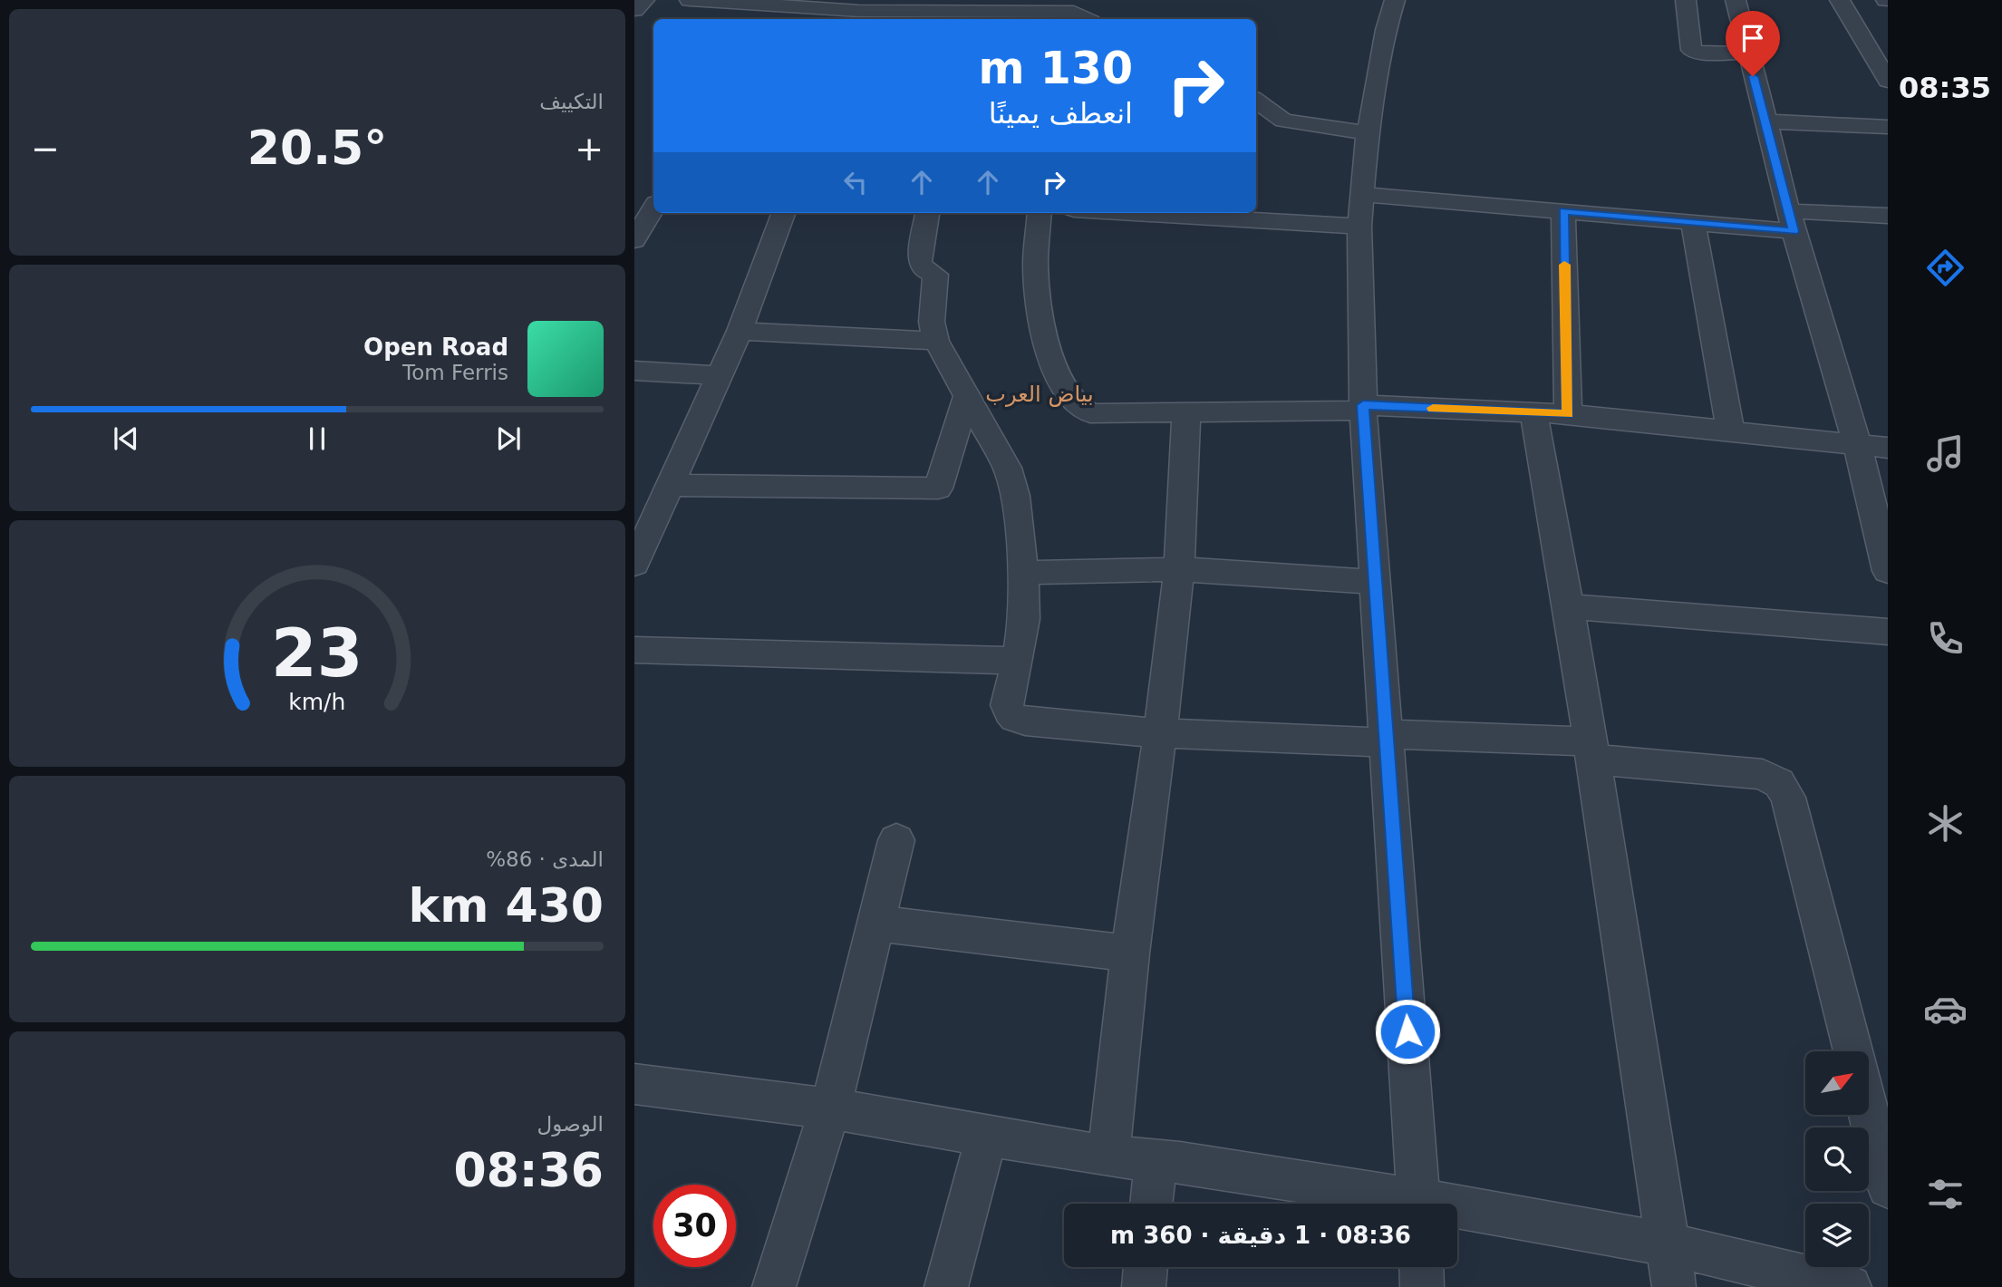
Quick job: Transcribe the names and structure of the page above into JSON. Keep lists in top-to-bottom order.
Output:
{
  "districts": ["بياض العرب"],
  "north": "top right",
  "page": {
    "tabs": "08:35",
    "tile": [
      "التكييف",
      ["المدى · 86%", "430 km"],
      ["الوصول", "08:36"]
    ],
    "turn": ["130 m", "انعطف يمينًا"],
    "heat": ["−", "20.5°", "+"],
    "song": ["Open Road", "Tom Ferris"],
    "limit": "30",
    "trip": "08:36 · 1 دقيقة · 360 m",
    "gauge": ["23", "km/h"]
  }
}
